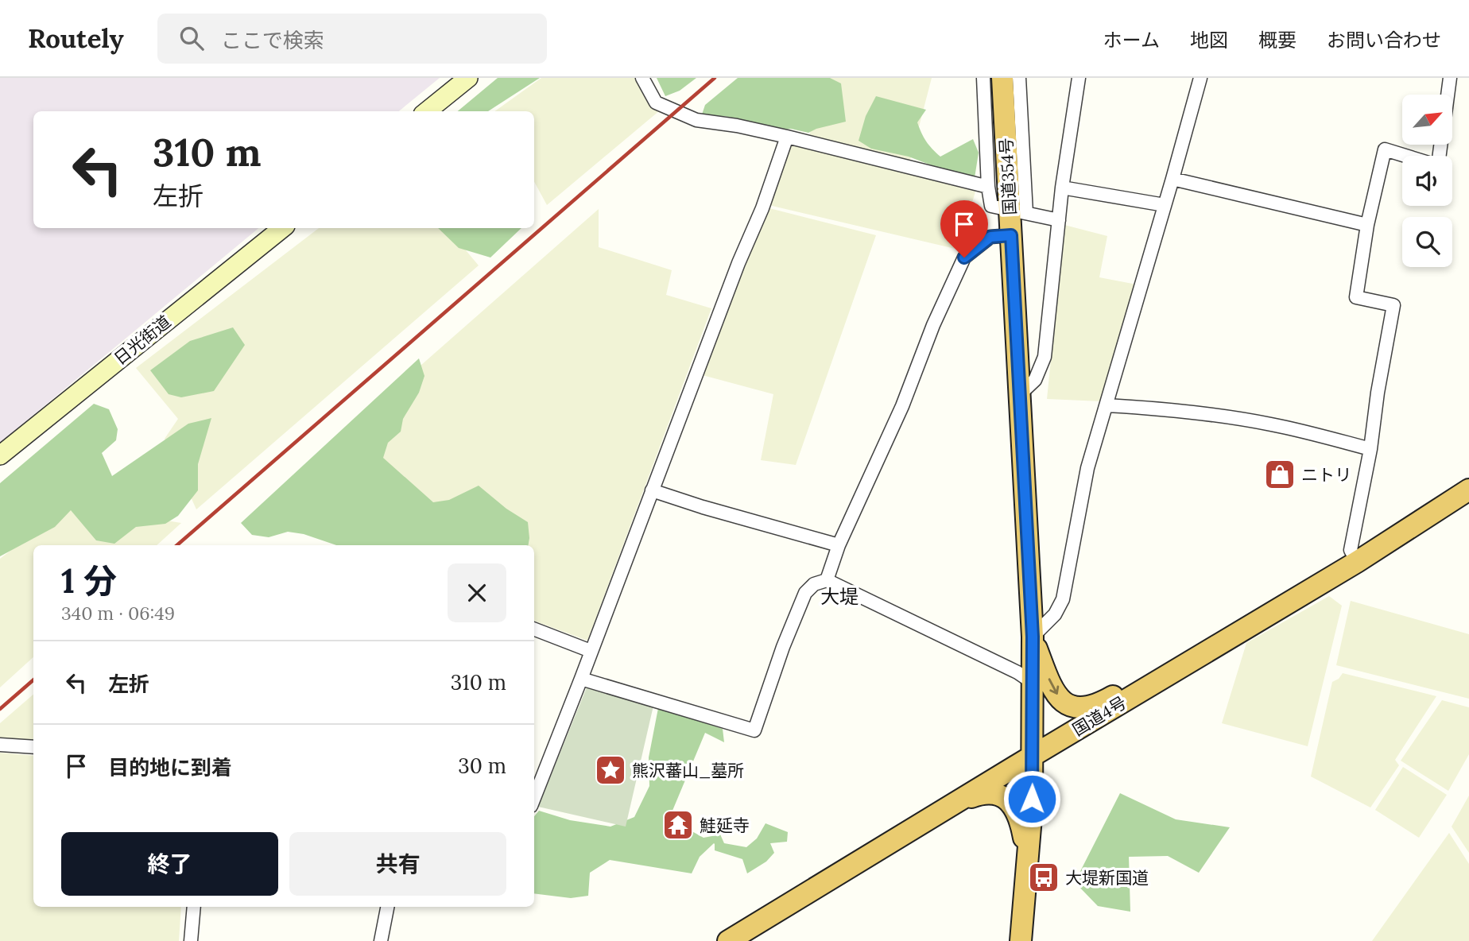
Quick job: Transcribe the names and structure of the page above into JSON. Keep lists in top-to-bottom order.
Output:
{
  "streets": {
    "highway": ["国道354号", "国道4号"],
    "main road": ["日光街道"]
  },
  "crossings": [
    ["国道354号", "国道4号"]
  ],
  "districts": ["大堤"],
  "places": {
    "shop": ["ニトリ"],
    "place": ["熊沢蕃山_墓所"],
    "temple": ["鮭延寺"],
    "bus stop": ["大堤新国道"]
  },
  "north": "top right",
  "page": {
    "header": "Routely",
    "search": "ここで検索",
    "nav": [
      "ホーム",
      "地図",
      "概要",
      "お問い合わせ"
    ],
    "turn": ["310 m", "左折"],
    "heading": ["1 分", "340 m · 06:49"],
    "list": [
      {
        "name": "左折",
        "value": "310 m"
      },
      {
        "name": "目的地に到着",
        "value": "30 m"
      }
    ],
    "buttons": ["終了", "共有"]
  }
}
